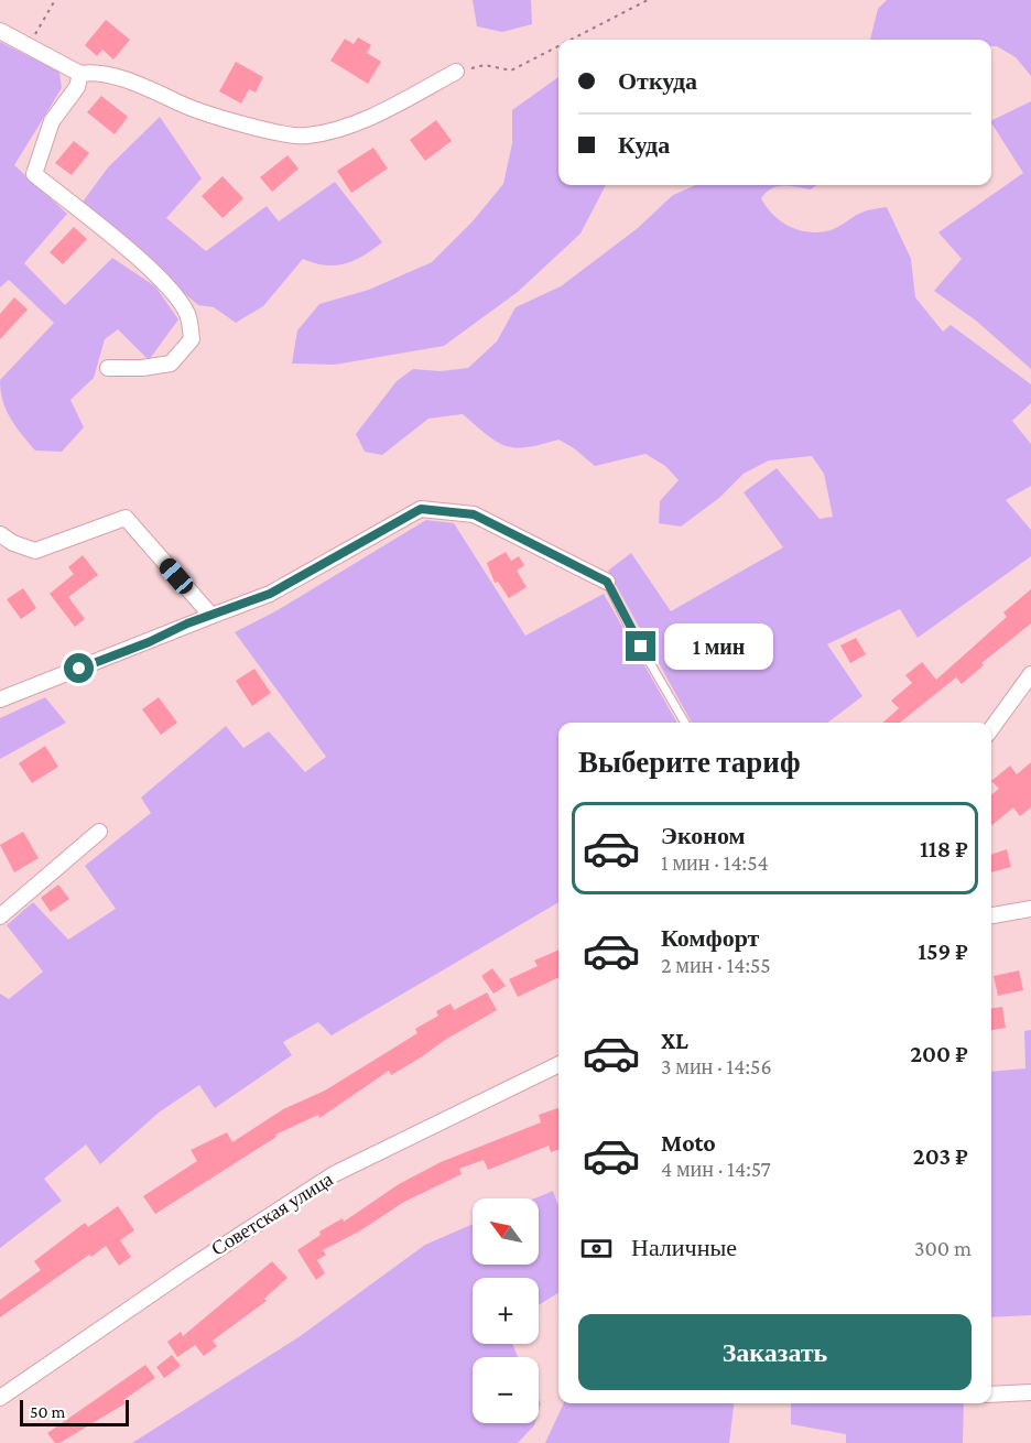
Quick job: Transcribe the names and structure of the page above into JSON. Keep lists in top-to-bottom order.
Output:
{
  "streets": {
    "street": ["Советская улица"]
  },
  "scale_bar": "50 m",
  "north": "top left",
  "page": {
    "banner": ["Откуда", "Куда"],
    "bubble": "1 мин",
    "heading": "Выберите тариф",
    "list": [
      {
        "name": "Эконом",
        "note": "1 мин · 14:54",
        "value": "118 ₽"
      },
      {
        "name": "Комфорт",
        "note": "2 мин · 14:55",
        "value": "159 ₽"
      },
      {
        "name": "XL",
        "note": "3 мин · 14:56",
        "value": "200 ₽"
      },
      {
        "name": "Moto",
        "note": "4 мин · 14:57",
        "value": "203 ₽"
      }
    ],
    "map_buttons": ["+", "−"],
    "pay": ["Наличные", "300 m"],
    "buttons": "Заказать",
    "scale": "50 m"
  }
}
